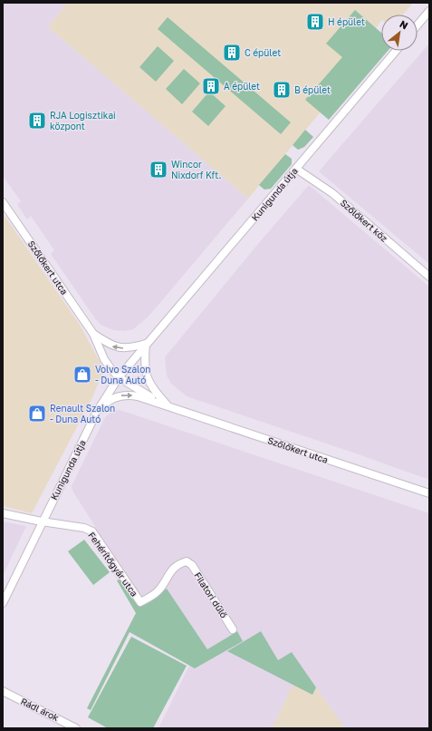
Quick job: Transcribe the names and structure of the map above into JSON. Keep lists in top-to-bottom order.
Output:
{
  "streets": {
    "street": [
      "Kunigunda útja",
      "Szőlőkert köz",
      "Szőlőkert utca",
      "Fehérítőgyár utca",
      "Filatori dűlő",
      "Rádl árok"
    ]
  },
  "crossings": [
    ["Kunigunda útja", "Szőlőkert köz"],
    ["Kunigunda útja", "Szőlőkert utca"],
    ["Kunigunda útja", "Fehérítőgyár utca"],
    ["Fehérítőgyár utca", "Filatori dűlő"]
  ],
  "places": {
    "building": [
      "H épület",
      "C épület",
      "A épület",
      "B épület",
      "RJA Logisztikai központ",
      "Wincor Nixdorf Kft."
    ],
    "shop": ["Volvo Szalon - Duna Autó", "Renault Szalon - Duna Autó"]
  },
  "north": "top right"
}
